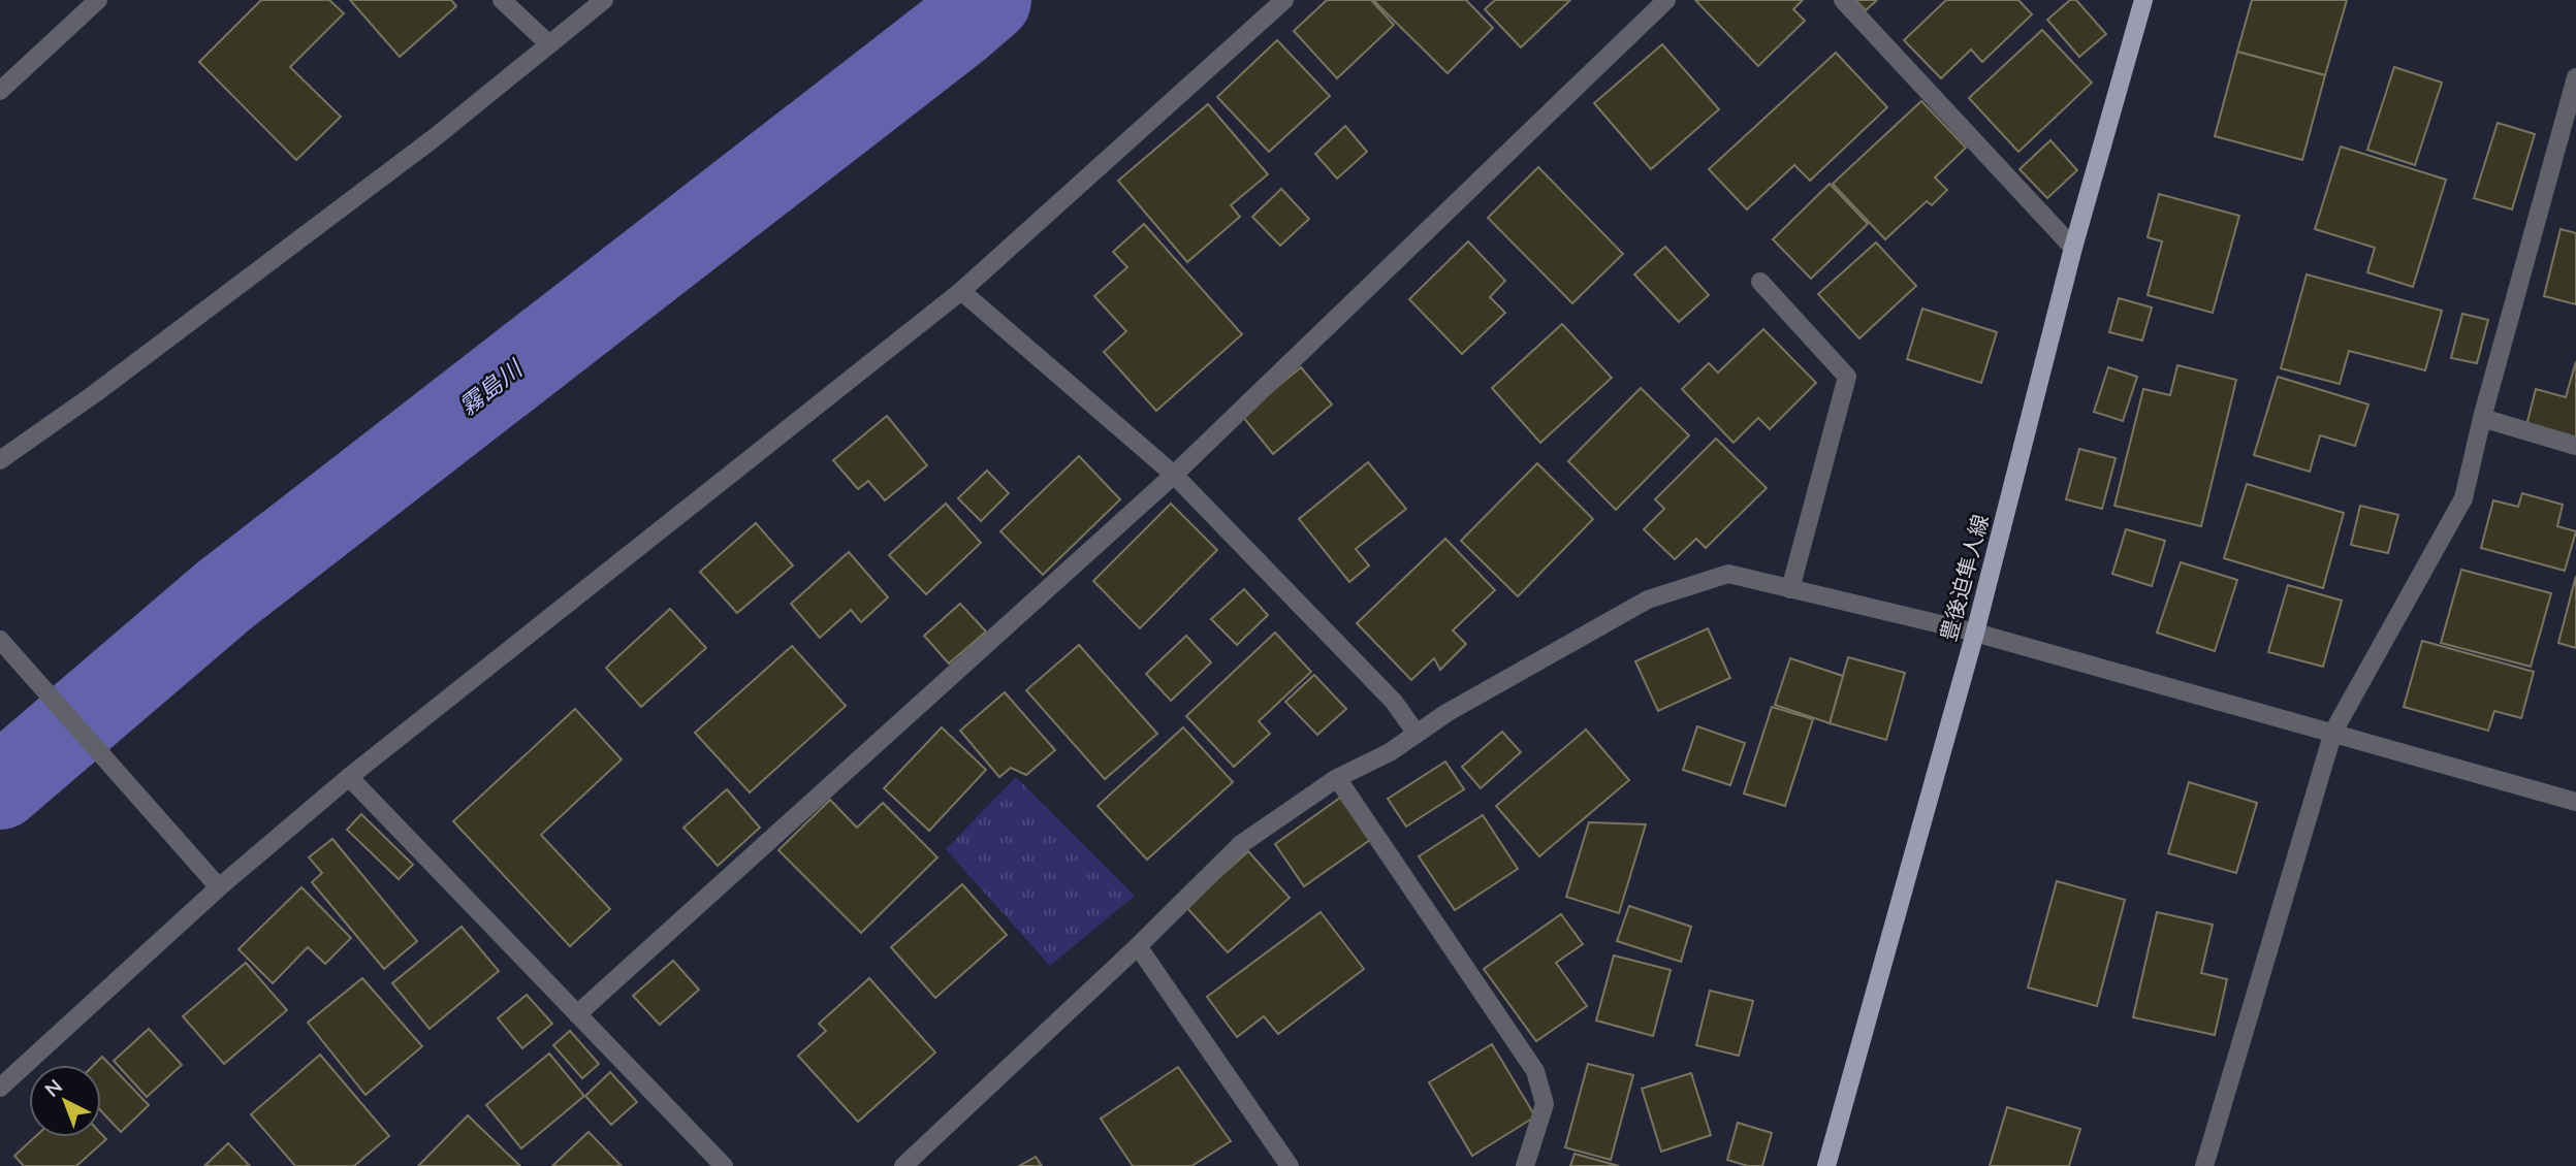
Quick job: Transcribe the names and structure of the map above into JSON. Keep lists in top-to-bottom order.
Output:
{
  "streets": {
    "main road": ["豊後迫隼人線"]
  },
  "water": ["霧島川"],
  "north": "top left"
}
